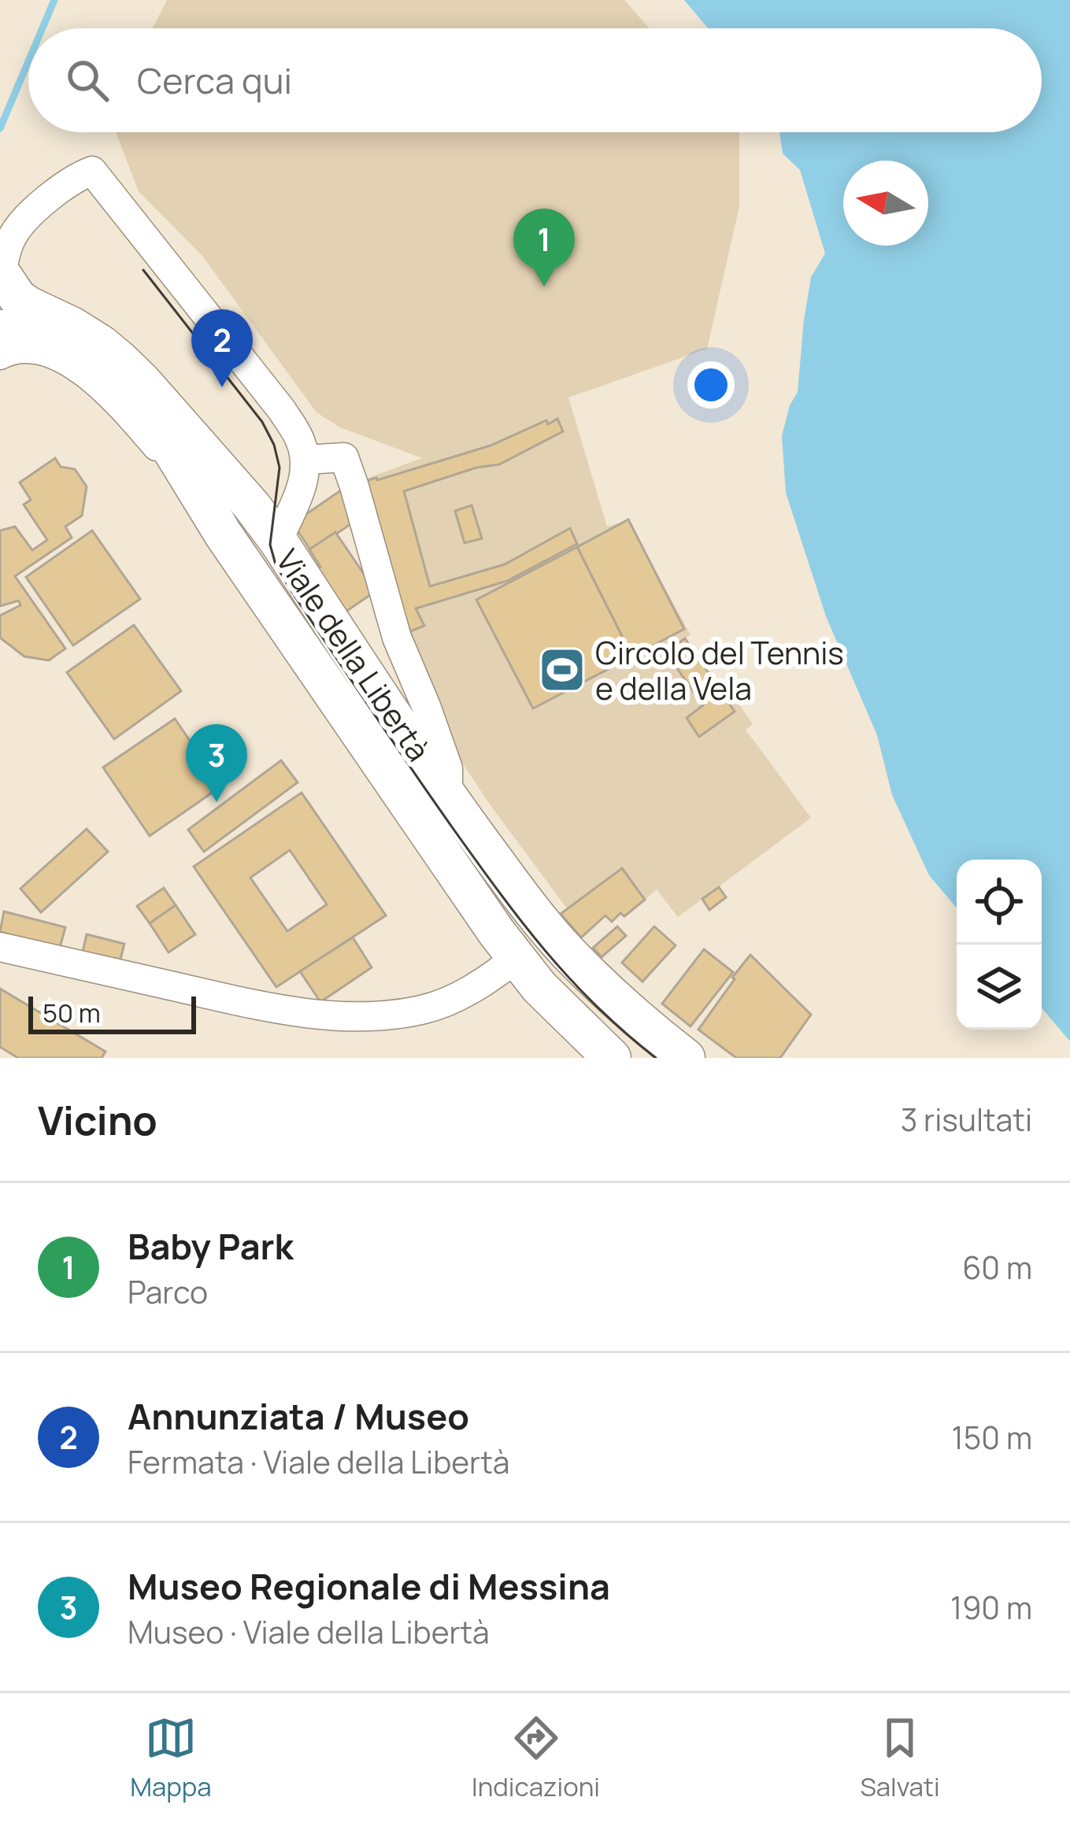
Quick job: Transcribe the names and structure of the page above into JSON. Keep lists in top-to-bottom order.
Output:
{
  "streets": {
    "main road": ["Viale della Libertà"]
  },
  "places": {
    "sports": ["Circolo del Tennis e della Vela"]
  },
  "scale_bar": "50 m",
  "north": "left",
  "page": {
    "search": "Cerca qui",
    "pins": ["1", "2", "3"],
    "scale": "50 m",
    "heading": ["Vicino", "3 risultati"],
    "list": [
      {
        "mark": "1",
        "name": "Baby Park",
        "note": "Parco",
        "value": "60 m"
      },
      {
        "mark": "2",
        "name": "Annunziata / Museo",
        "note": "Fermata · Viale della Libertà",
        "value": "150 m"
      },
      {
        "mark": "3",
        "name": "Museo Regionale di Messina",
        "note": "Museo · Viale della Libertà",
        "value": "190 m"
      }
    ],
    "nav": ["Mappa", "Indicazioni", "Salvati"]
  }
}
